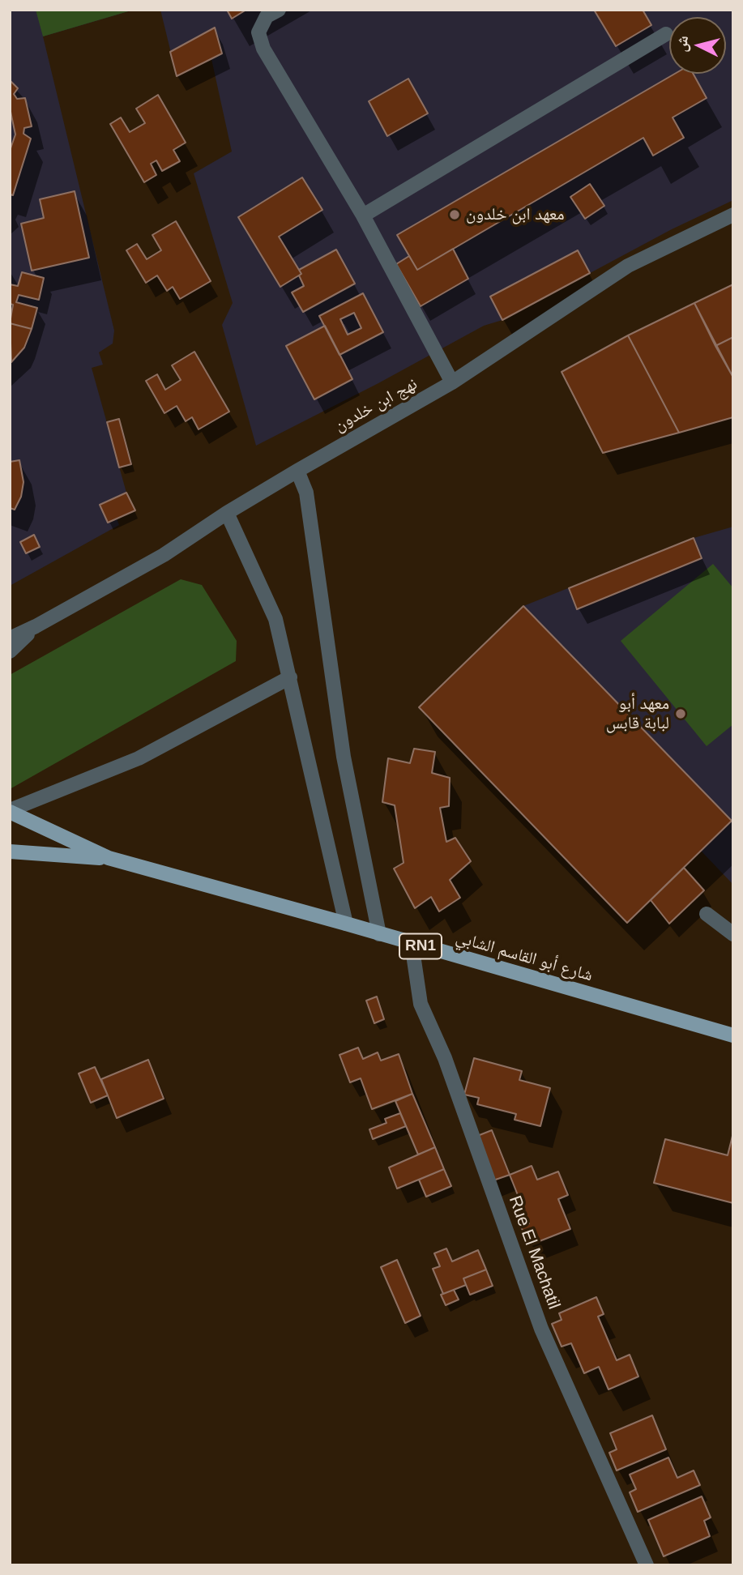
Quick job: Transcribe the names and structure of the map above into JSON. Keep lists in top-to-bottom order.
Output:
{
  "streets": {
    "main road": ["RN1", "شارع أبو القاسم الشابي"],
    "street": ["نهج ابن خلدون", "Rue El Machatil"]
  },
  "crossings": [
    ["شارع أبو القاسم الشابي", "Rue El Machatil"]
  ],
  "places": ["معهد ابن خلدون", "معهد أبو لبابة قابس"],
  "north": "left"
}
